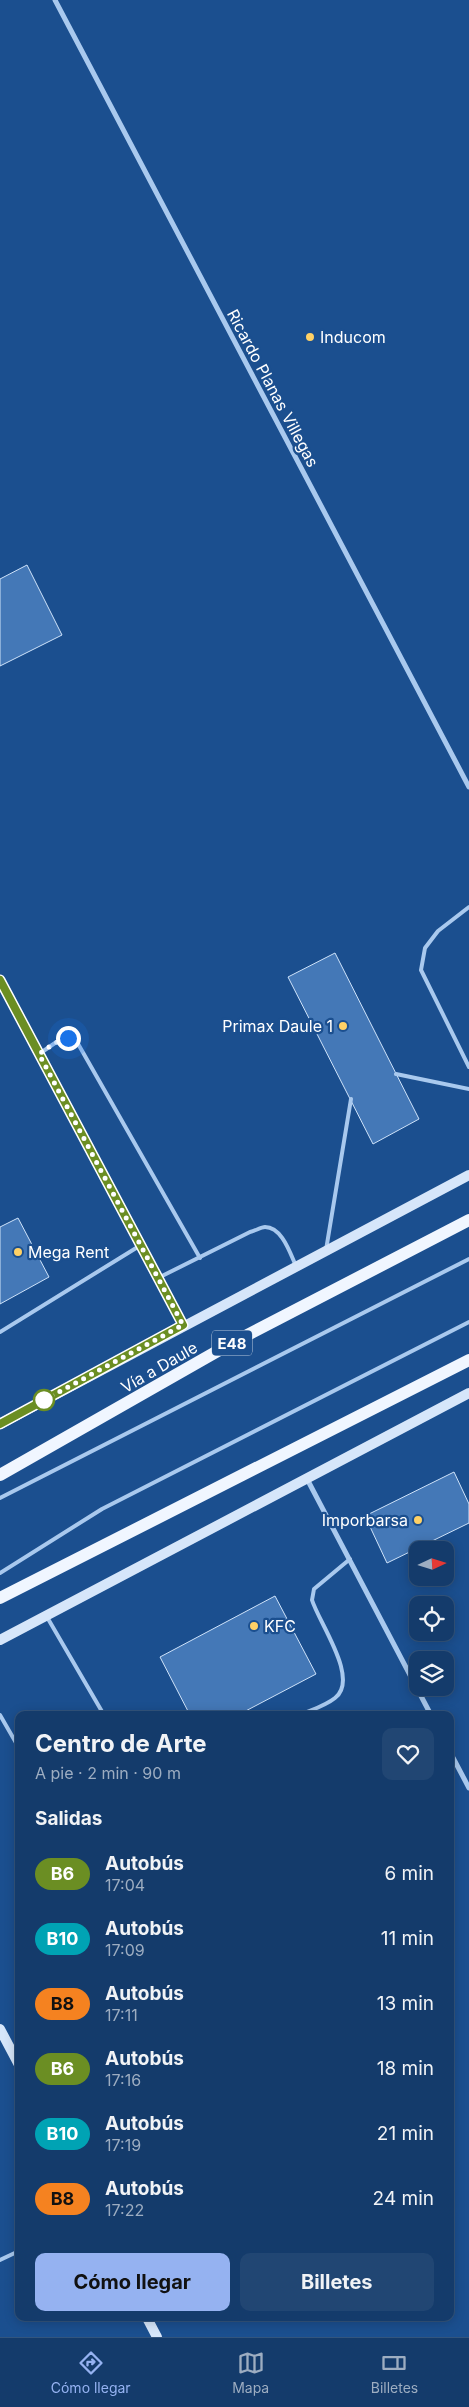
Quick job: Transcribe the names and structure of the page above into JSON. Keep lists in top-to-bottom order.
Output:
{
  "streets": {
    "main road": ["E48", "Vía a Daule"],
    "street": ["Ricardo Planas Villegas"]
  },
  "places": [
    "Inducom",
    "Primax Daule 1",
    "Mega Rent",
    "Imporbarsa",
    "KFC"
  ],
  "lines": ["bus line B6"],
  "north": "right",
  "page": {
    "heading": [
      ["Centro de Arte", "A pie · 2 min · 90 m"],
      "Salidas"
    ],
    "list": [
      {
        "mark": "B6",
        "name": "Autobús",
        "note": "17:04",
        "value": "6 min"
      },
      {
        "mark": "B10",
        "name": "Autobús",
        "note": "17:09",
        "value": "11 min"
      },
      {
        "mark": "B8",
        "name": "Autobús",
        "note": "17:11",
        "value": "13 min"
      },
      {
        "mark": "B6",
        "name": "Autobús",
        "note": "17:16",
        "value": "18 min"
      },
      {
        "mark": "B10",
        "name": "Autobús",
        "note": "17:19",
        "value": "21 min"
      },
      {
        "mark": "B8",
        "name": "Autobús",
        "note": "17:22",
        "value": "24 min"
      }
    ],
    "buttons": ["Cómo llegar", "Billetes"],
    "tabs": ["Cómo llegar", "Mapa", "Billetes"]
  }
}
